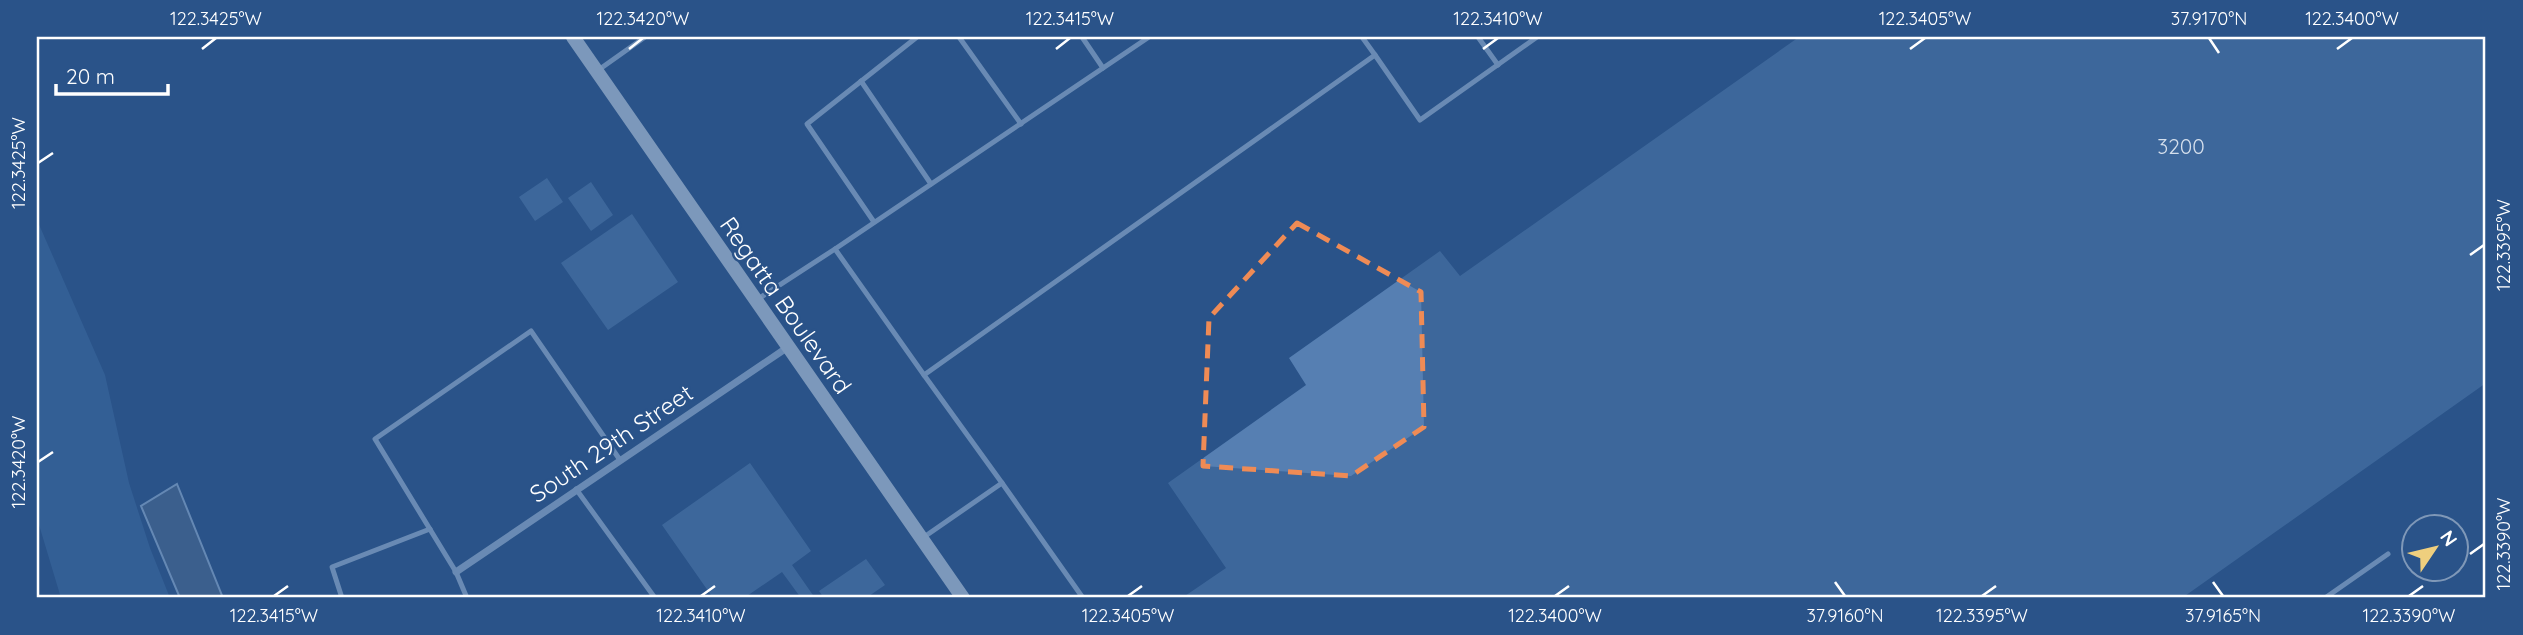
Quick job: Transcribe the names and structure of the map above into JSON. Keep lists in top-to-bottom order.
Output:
{
  "streets": {
    "street": ["Regatta Boulevard", "South 29th Street"]
  },
  "crossings": [
    ["Regatta Boulevard", "South 29th Street"]
  ],
  "house_numbers": ["3200"],
  "scale_bar": "20 m",
  "north": "top right",
  "coordinates": [
    "122.3425°W",
    "122.3420°W",
    "122.3415°W",
    "122.3410°W",
    "122.3405°W",
    "37.9170°N",
    "122.3400°W",
    "122.3395°W",
    "122.3390°W",
    "37.9160°N",
    "37.9165°N"
  ]
}
